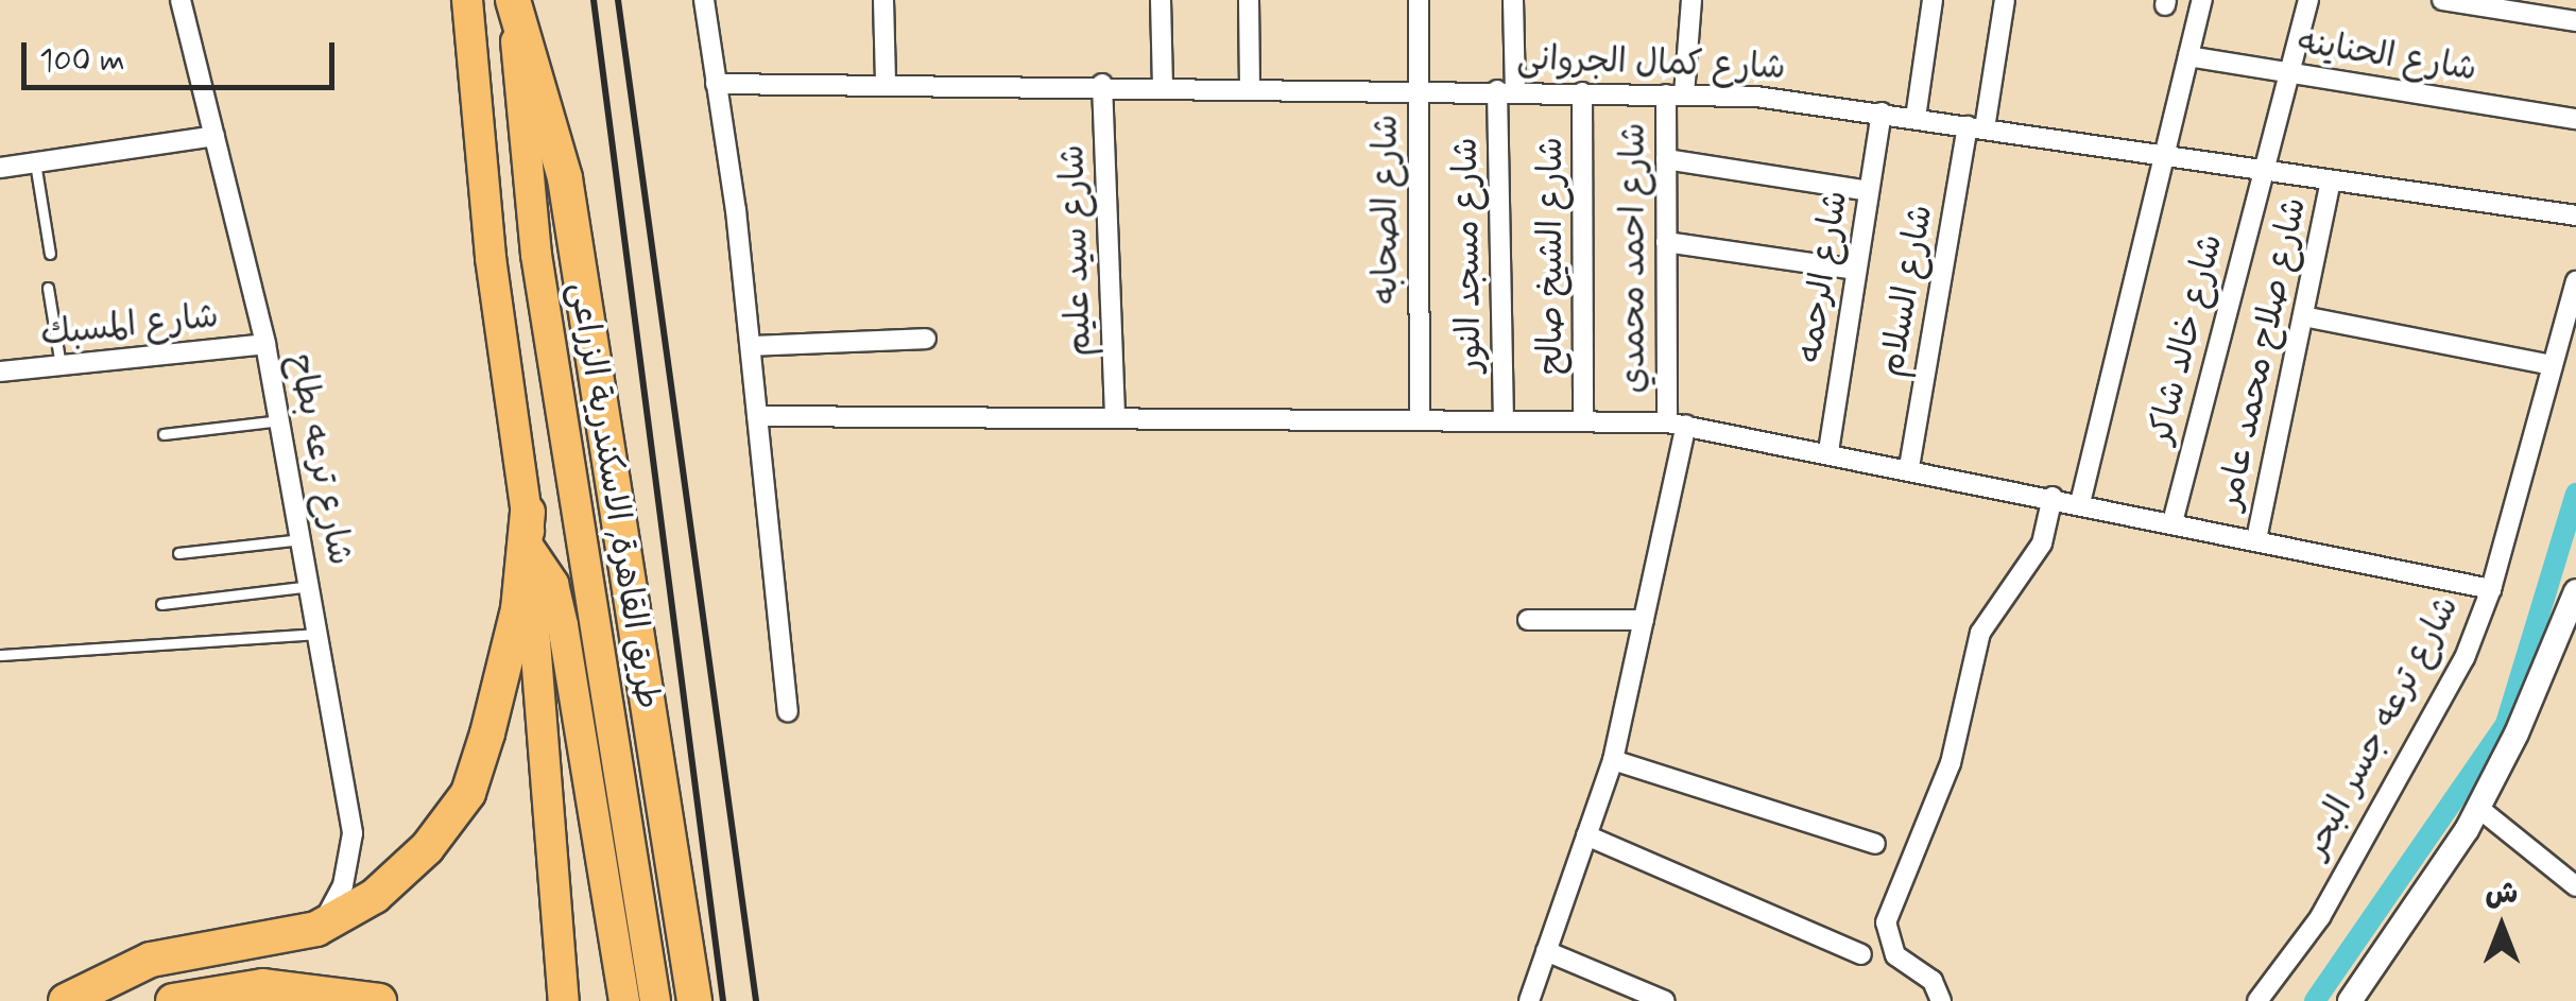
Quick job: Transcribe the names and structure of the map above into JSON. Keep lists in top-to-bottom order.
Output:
{
  "streets": {
    "highway": ["طريق القاهرة, الاسكندرية الزراعى"],
    "street": [
      "شارع الحناينه",
      "شارع كمال الجروانى",
      "شارع الصحابه",
      "شارع سيد عليم",
      "شارع مسجد النور",
      "شارع الشيخ صالح",
      "شارع احمد محمدي",
      "شارع الرحمه",
      "شارع السلام",
      "شارع المسبك",
      "شارع خالد شاكر",
      "شارع صلاح محمد عامر",
      "شارع ترعه بطاح",
      "شارع ترعه جسر البحر"
    ]
  },
  "crossings": [
    ["شارع الحناينه", "شارع خالد شاكر"],
    ["شارع كمال الجروانى", "شارع الصحابه"],
    ["شارع كمال الجروانى", "شارع سيد عليم"],
    ["شارع كمال الجروانى", "شارع مسجد النور"],
    ["شارع كمال الجروانى", "شارع الشيخ صالح"],
    ["شارع كمال الجروانى", "شارع احمد محمدي"],
    ["شارع كمال الجروانى", "شارع الرحمه"],
    ["شارع كمال الجروانى", "شارع السلام"],
    ["شارع كمال الجروانى", "شارع خالد شاكر"],
    ["شارع كمال الجروانى", "شارع صلاح محمد عامر"],
    ["شارع المسبك", "شارع ترعه بطاح"]
  ],
  "scale_bar": "100 m",
  "north": "top"
}
